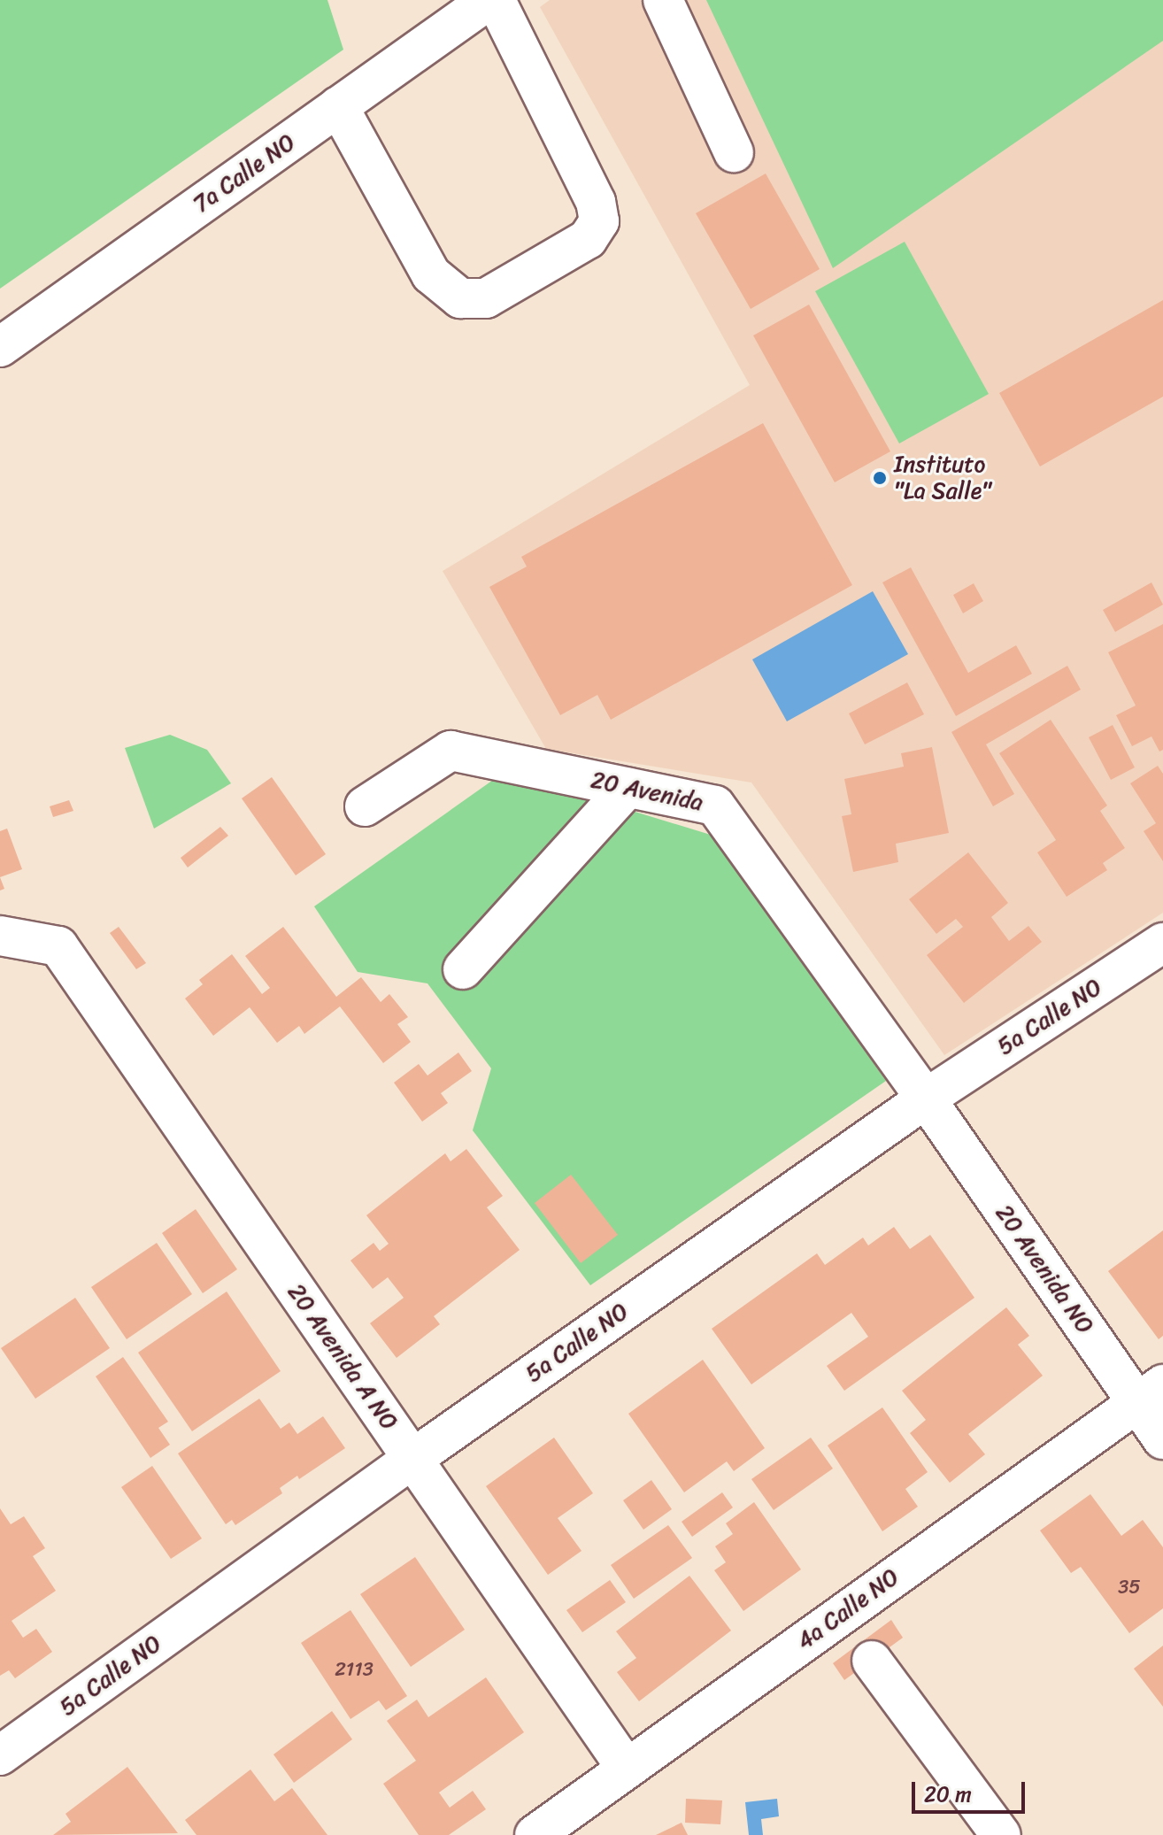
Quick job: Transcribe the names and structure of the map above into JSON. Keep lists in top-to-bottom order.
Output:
{
  "streets": {
    "street": [
      "7a Calle NO",
      "20 Avenida",
      "5a Calle NO",
      "20 Avenida NO",
      "20 Avenida A NO",
      "4a Calle NO"
    ]
  },
  "crossings": [
    ["20 Avenida", "5a Calle NO"],
    ["20 Avenida", "20 Avenida NO"],
    ["5a Calle NO", "20 Avenida NO"],
    ["5a Calle NO", "20 Avenida A NO"],
    ["20 Avenida NO", "4a Calle NO"],
    ["20 Avenida A NO", "4a Calle NO"]
  ],
  "places": ["Instituto \"La Salle\""],
  "house_numbers": ["35", "2113"],
  "scale_bar": "20 m"
}
